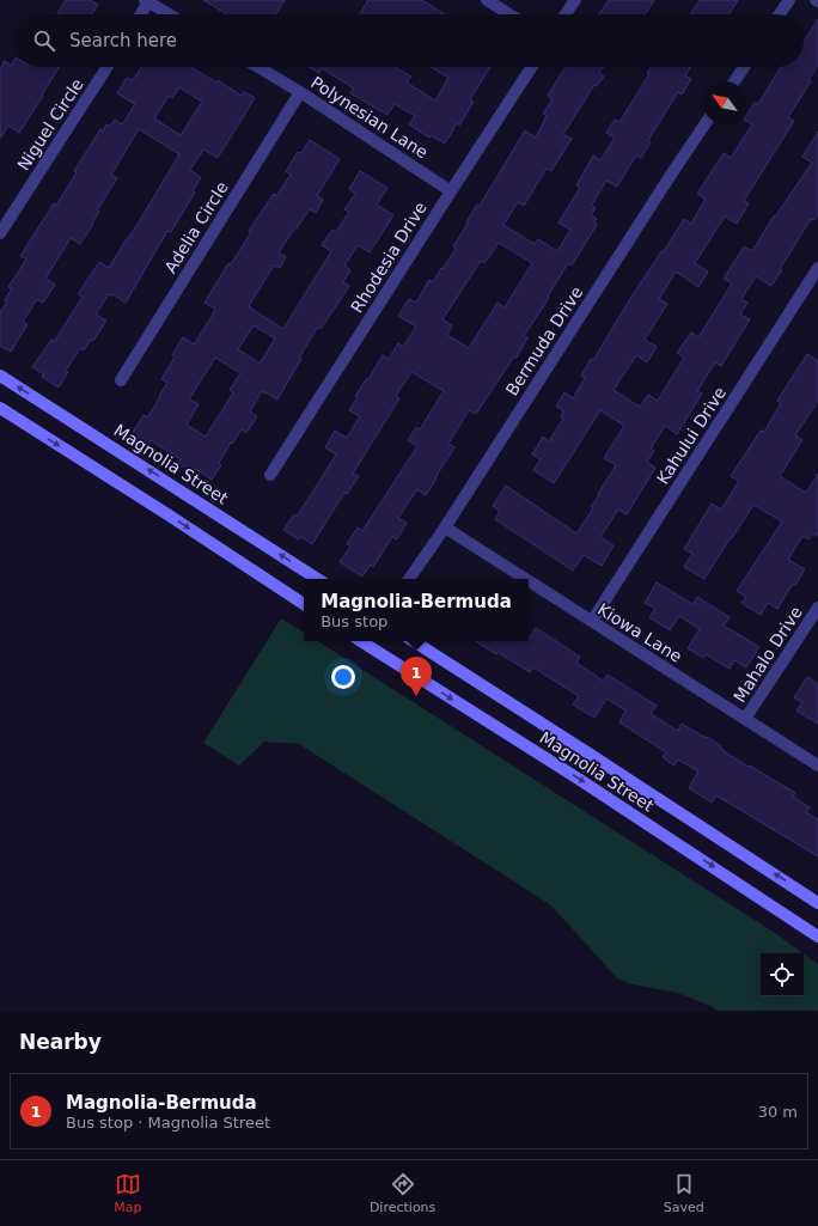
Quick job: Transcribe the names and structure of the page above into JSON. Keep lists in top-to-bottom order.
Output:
{
  "streets": {
    "main road": ["Magnolia Street"],
    "street": [
      "Polynesian Lane",
      "Niguel Circle",
      "Adelia Circle",
      "Rhodesia Drive",
      "Bermuda Drive",
      "Kahului Drive",
      "Kiowa Lane",
      "Mahalo Drive"
    ]
  },
  "crossings": [
    ["Polynesian Lane", "Adelia Circle"],
    ["Polynesian Lane", "Rhodesia Drive"],
    ["Bermuda Drive", "Kiowa Lane"],
    ["Kahului Drive", "Kiowa Lane"],
    ["Kiowa Lane", "Mahalo Drive"]
  ],
  "north": "top left",
  "page": {
    "search": "Search here",
    "popup": ["Magnolia-Bermuda", "Bus stop"],
    "pins": "1",
    "heading": "Nearby",
    "list": [
      {
        "mark": "1",
        "name": "Magnolia-Bermuda",
        "note": "Bus stop · Magnolia Street",
        "value": "30 m"
      }
    ],
    "nav": ["Map", "Directions", "Saved"]
  }
}
